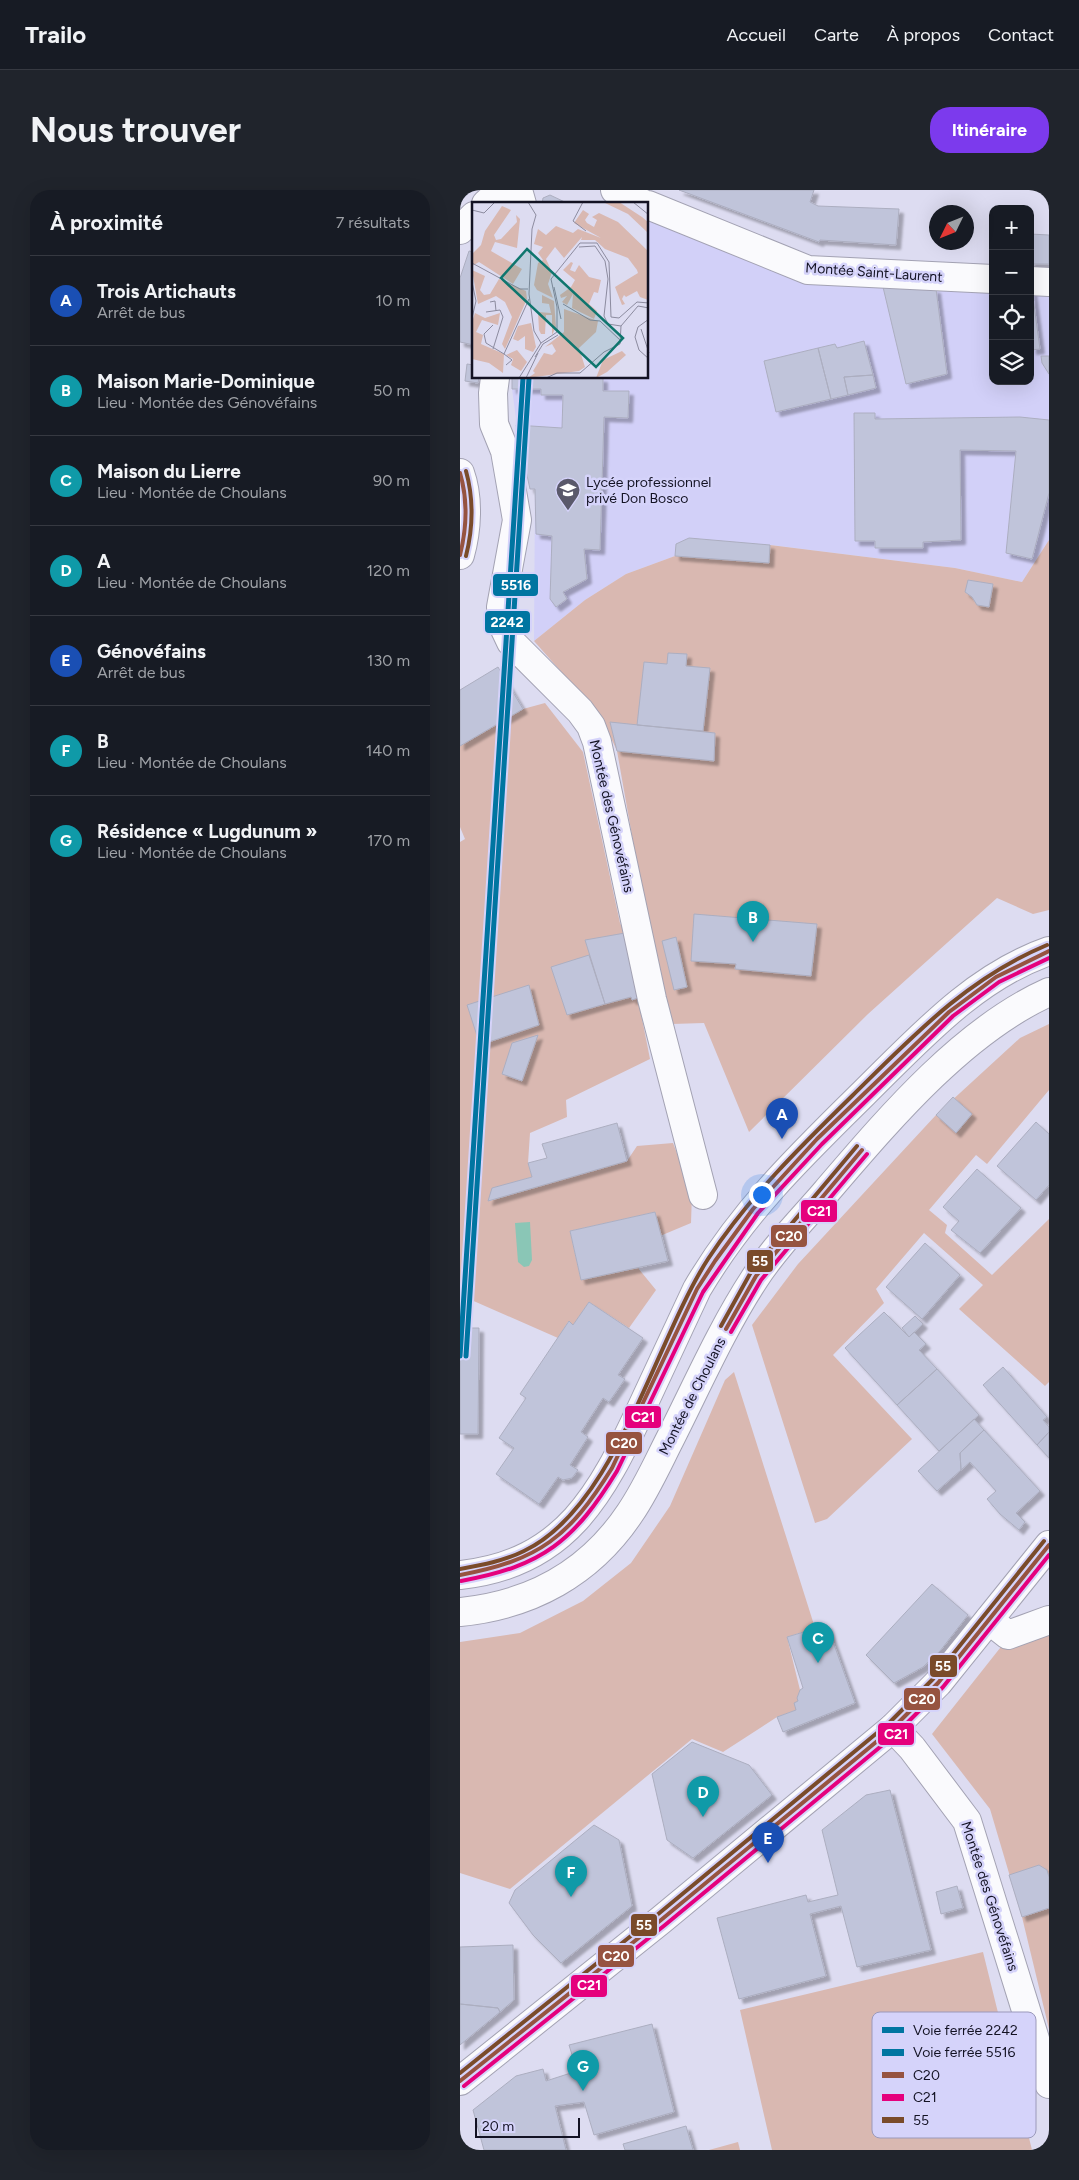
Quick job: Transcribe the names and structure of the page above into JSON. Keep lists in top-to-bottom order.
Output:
{
  "streets": {
    "main road": ["Montée Saint-Laurent", "Montée des Génovéfains", "Montée de Choulans"]
  },
  "places": {
    "school or university": ["Lycée professionnel privé Don Bosco"]
  },
  "lines": [
    "rail line 2242",
    "rail line 5516",
    "transit line 55",
    "transit line C20",
    "transit line C21"
  ],
  "legend": [
    "Voie ferrée 2242",
    "Voie ferrée 5516",
    "C20",
    "C21",
    "55"
  ],
  "scale_bar": "20 m",
  "north": "bottom left",
  "page": {
    "header": "Trailo",
    "nav": [
      "Accueil",
      "Carte",
      "À propos",
      "Contact"
    ],
    "buttons": "Itinéraire",
    "title": "Nous trouver",
    "heading": ["À proximité", "7 résultats"],
    "map_buttons": ["+", "−"],
    "list": [
      {
        "mark": "A",
        "name": "Trois Artichauts",
        "note": "Arrêt de bus",
        "value": "10 m"
      },
      {
        "mark": "B",
        "name": "Maison Marie-Dominique",
        "note": "Lieu · Montée des Génovéfains",
        "value": "50 m"
      },
      {
        "mark": "C",
        "name": "Maison du Lierre",
        "note": "Lieu · Montée de Choulans",
        "value": "90 m"
      },
      {
        "mark": "D",
        "name": "A",
        "note": "Lieu · Montée de Choulans",
        "value": "120 m"
      },
      {
        "mark": "E",
        "name": "Génovéfains",
        "note": "Arrêt de bus",
        "value": "130 m"
      },
      {
        "mark": "F",
        "name": "B",
        "note": "Lieu · Montée de Choulans",
        "value": "140 m"
      },
      {
        "mark": "G",
        "name": "Résidence « Lugdunum »",
        "note": "Lieu · Montée de Choulans",
        "value": "170 m"
      }
    ],
    "pins": [
      "B",
      "A",
      "C",
      "D",
      "E",
      "F",
      "G"
    ],
    "scale": "20 m"
  }
}
